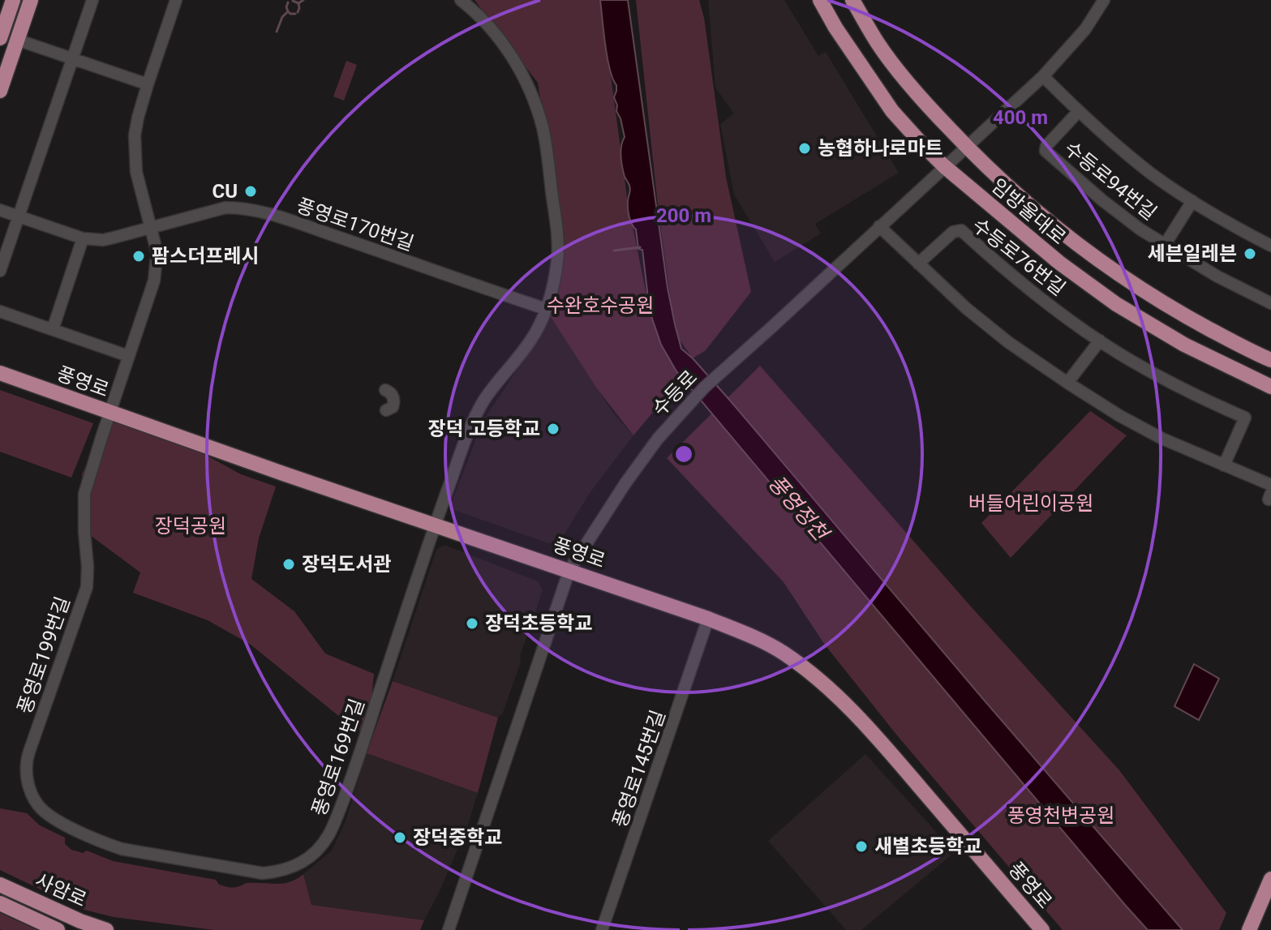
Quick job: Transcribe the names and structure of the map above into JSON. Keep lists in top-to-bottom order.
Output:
{
  "streets": {
    "main road": ["임방울대로", "풍영로", "사암로"],
    "street": [
      "수등로94번길",
      "풍영로170번길",
      "수등로76번길",
      "수등로",
      "풍영로199번길",
      "풍영로169번길",
      "풍영로145번길"
    ]
  },
  "crossings": [
    ["수등로94번길", "수등로"],
    ["임방울대로", "수등로"],
    ["풍영로170번길", "풍영로199번길"],
    ["풍영로", "수등로"],
    ["풍영로", "풍영로199번길"],
    ["풍영로", "풍영로169번길"],
    ["풍영로", "풍영로145번길"],
    ["풍영로199번길", "풍영로169번길"]
  ],
  "water": ["풍영정천"],
  "parks": [
    "수완호수공원",
    "버들어린이공원",
    "장덕공원",
    "풍영천변공원"
  ],
  "places": [
    "농협하나로마트",
    "CU",
    "세븐일레븐",
    "팜스더프레시",
    "장덕 고등학교",
    "장덕도서관",
    "장덕초등학교",
    "장덕중학교",
    "새별초등학교"
  ],
  "rings": ["400 m", "200 m"]
}
